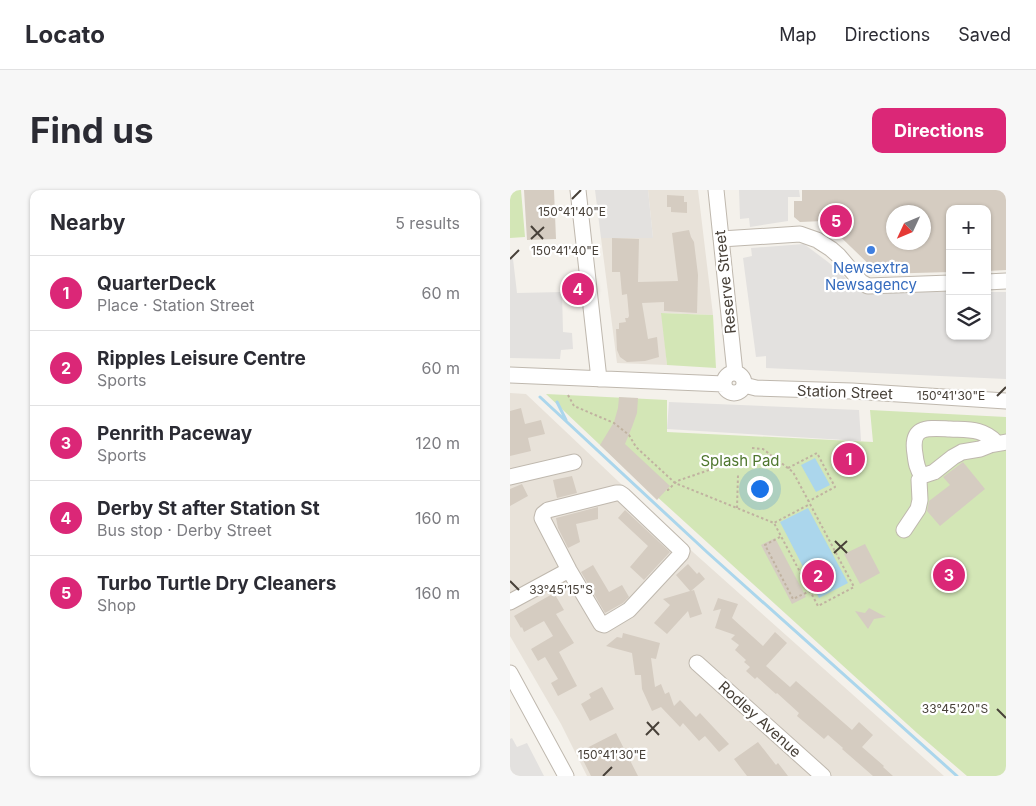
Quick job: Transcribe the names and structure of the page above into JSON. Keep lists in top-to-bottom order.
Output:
{
  "streets": {
    "street": ["Reserve Street", "Station Street", "Rodley Avenue"]
  },
  "crossings": [
    ["Reserve Street", "Station Street"]
  ],
  "parks": ["Splash Pad"],
  "places": ["Newsextra Newsagency"],
  "north": "bottom left",
  "page": {
    "header": "Locato",
    "nav": ["Map", "Directions", "Saved"],
    "buttons": "Directions",
    "title": "Find us",
    "heading": ["Nearby", "5 results"],
    "pins": [
      "5",
      "4",
      "1",
      "3",
      "2"
    ],
    "map_buttons": ["+", "−"],
    "list": [
      {
        "mark": "1",
        "name": "QuarterDeck",
        "note": "Place · Station Street",
        "value": "60 m"
      },
      {
        "mark": "2",
        "name": "Ripples Leisure Centre",
        "note": "Sports",
        "value": "60 m"
      },
      {
        "mark": "3",
        "name": "Penrith Paceway",
        "note": "Sports",
        "value": "120 m"
      },
      {
        "mark": "4",
        "name": "Derby St after Station St",
        "note": "Bus stop · Derby Street",
        "value": "160 m"
      },
      {
        "mark": "5",
        "name": "Turbo Turtle Dry Cleaners",
        "note": "Shop",
        "value": "160 m"
      }
    ]
  },
  "coordinates": [
    "150°41'40\"E",
    "150°41'30\"E",
    "33°45'15\"S",
    "33°45'20\"S"
  ]
}
